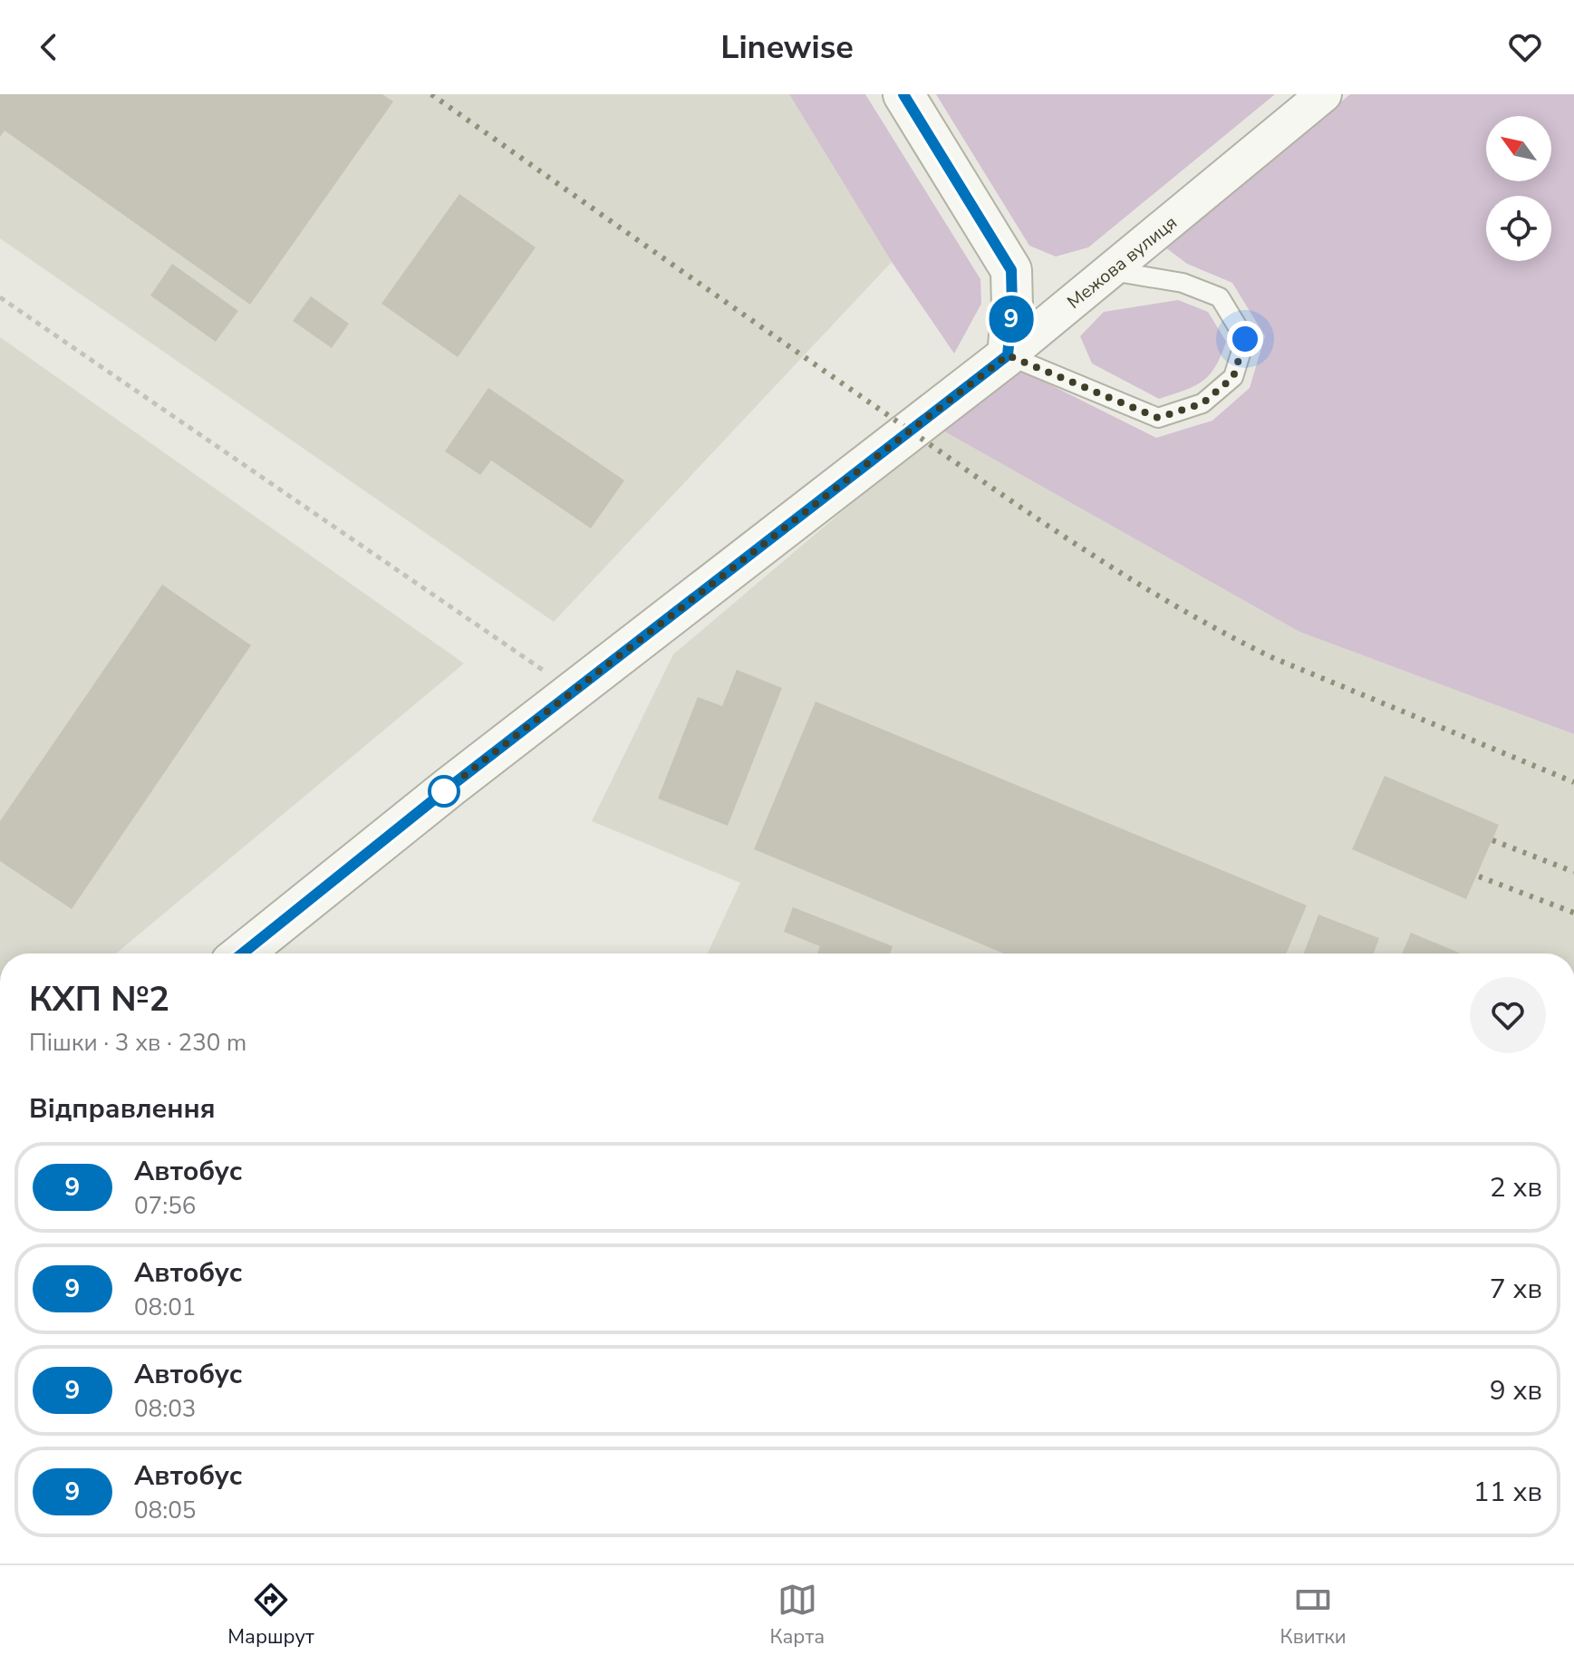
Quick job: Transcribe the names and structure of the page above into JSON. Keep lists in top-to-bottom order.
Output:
{
  "streets": {
    "street": ["Межова вулиця"]
  },
  "lines": ["bus line 9"],
  "north": "top left",
  "page": {
    "header": "Linewise",
    "on_map": "9",
    "heading": [
      ["КХП №2", "Пішки · 3 хв · 230 m"],
      "Відправлення"
    ],
    "list": [
      {
        "mark": "9",
        "name": "Автобус",
        "note": "07:56",
        "value": "2 хв"
      },
      {
        "mark": "9",
        "name": "Автобус",
        "note": "08:01",
        "value": "7 хв"
      },
      {
        "mark": "9",
        "name": "Автобус",
        "note": "08:03",
        "value": "9 хв"
      },
      {
        "mark": "9",
        "name": "Автобус",
        "note": "08:05",
        "value": "11 хв"
      }
    ],
    "tabs": ["Маршрут", "Карта", "Квитки"]
  }
}
